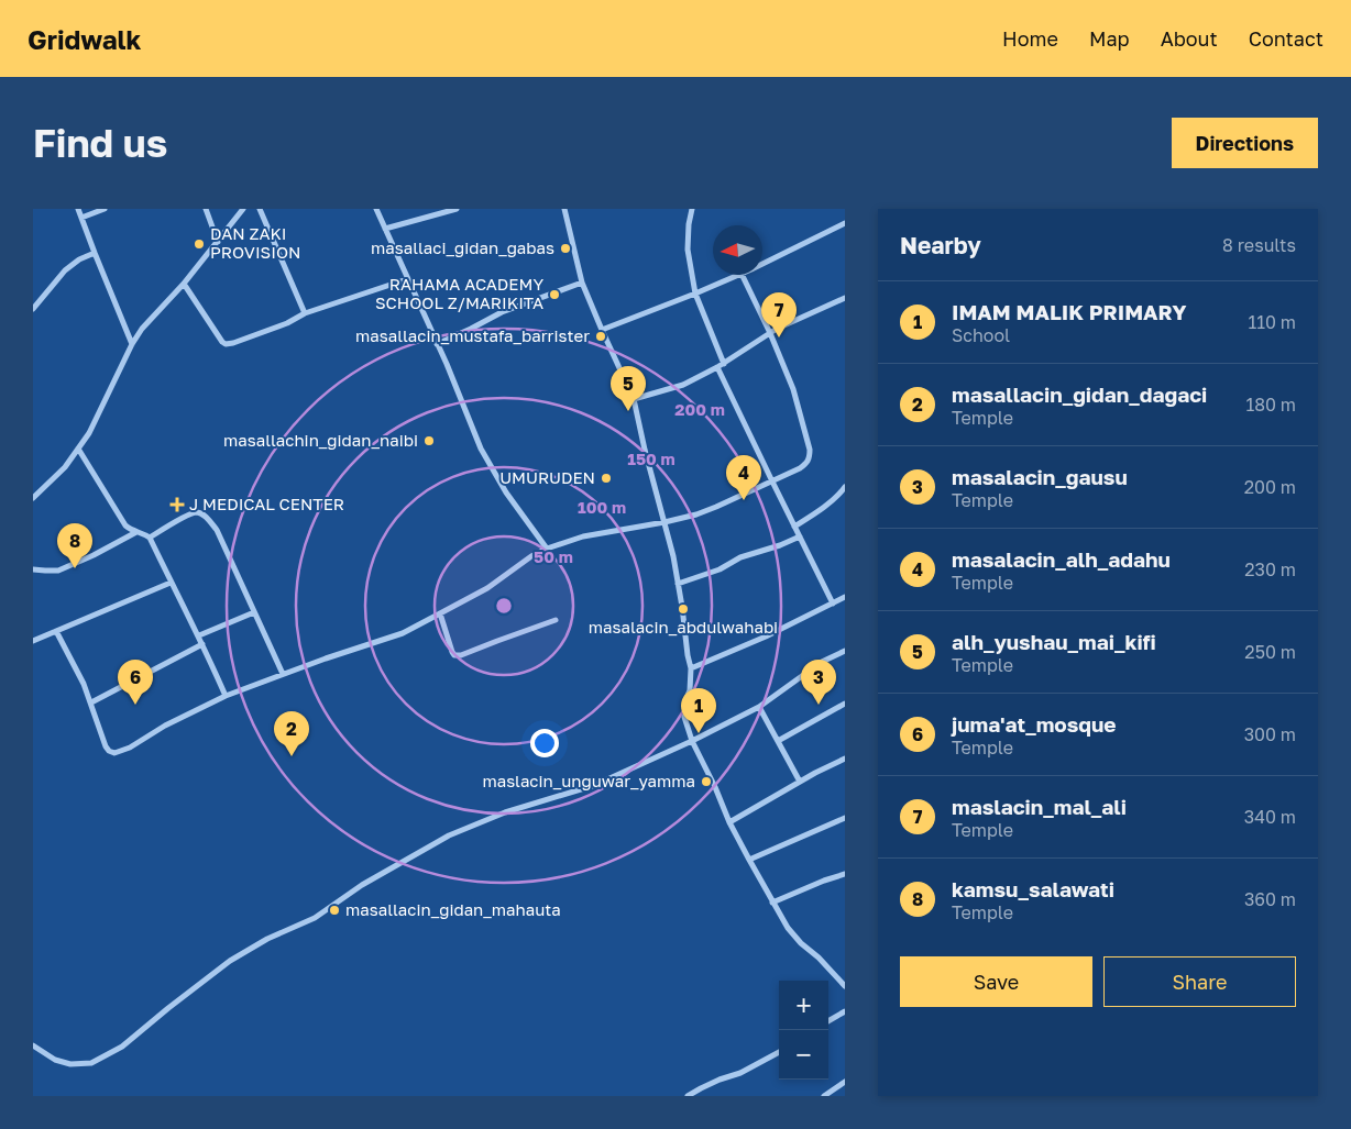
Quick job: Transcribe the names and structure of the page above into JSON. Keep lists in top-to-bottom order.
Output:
{
  "places": {
    "other": [
      "DAN ZAKI PROVISION",
      "masallaci_gidan_gabas",
      "RAHAMA ACADEMY SCHOOL Z/MARIKITA",
      "masallacin_mustafa_barrister",
      "masallachin_gidan_naibi",
      "UMURUDEN",
      "masalacin_abdulwahabi",
      "maslacin_unguwar_yamma",
      "masallacin_gidan_mahauta"
    ],
    "health": ["J MEDICAL CENTER"]
  },
  "north": "left",
  "page": {
    "header": "Gridwalk",
    "nav": [
      "Home",
      "Map",
      "About",
      "Contact"
    ],
    "buttons": [
      "Directions",
      ["Save", "Share"]
    ],
    "title": "Find us",
    "heading": ["Nearby", "8 results"],
    "list": [
      {
        "mark": "1",
        "name": "IMAM MALIK PRIMARY",
        "note": "School",
        "value": "110 m"
      },
      {
        "mark": "2",
        "name": "masallacin_gidan_dagaci",
        "note": "Temple",
        "value": "180 m"
      },
      {
        "mark": "3",
        "name": "masalacin_gausu",
        "note": "Temple",
        "value": "200 m"
      },
      {
        "mark": "4",
        "name": "masalacin_alh_adahu",
        "note": "Temple",
        "value": "230 m"
      },
      {
        "mark": "5",
        "name": "alh_yushau_mai_kifi",
        "note": "Temple",
        "value": "250 m"
      },
      {
        "mark": "6",
        "name": "juma'at_mosque",
        "note": "Temple",
        "value": "300 m"
      },
      {
        "mark": "7",
        "name": "maslacin_mal_ali",
        "note": "Temple",
        "value": "340 m"
      },
      {
        "mark": "8",
        "name": "kamsu_salawati",
        "note": "Temple",
        "value": "360 m"
      }
    ],
    "pins": [
      "7",
      "5",
      "4",
      "8",
      "3",
      "6",
      "1",
      "2"
    ],
    "map_buttons": ["+", "−"]
  },
  "rings": [
    "200 m",
    "150 m",
    "100 m",
    "50 m"
  ]
}
